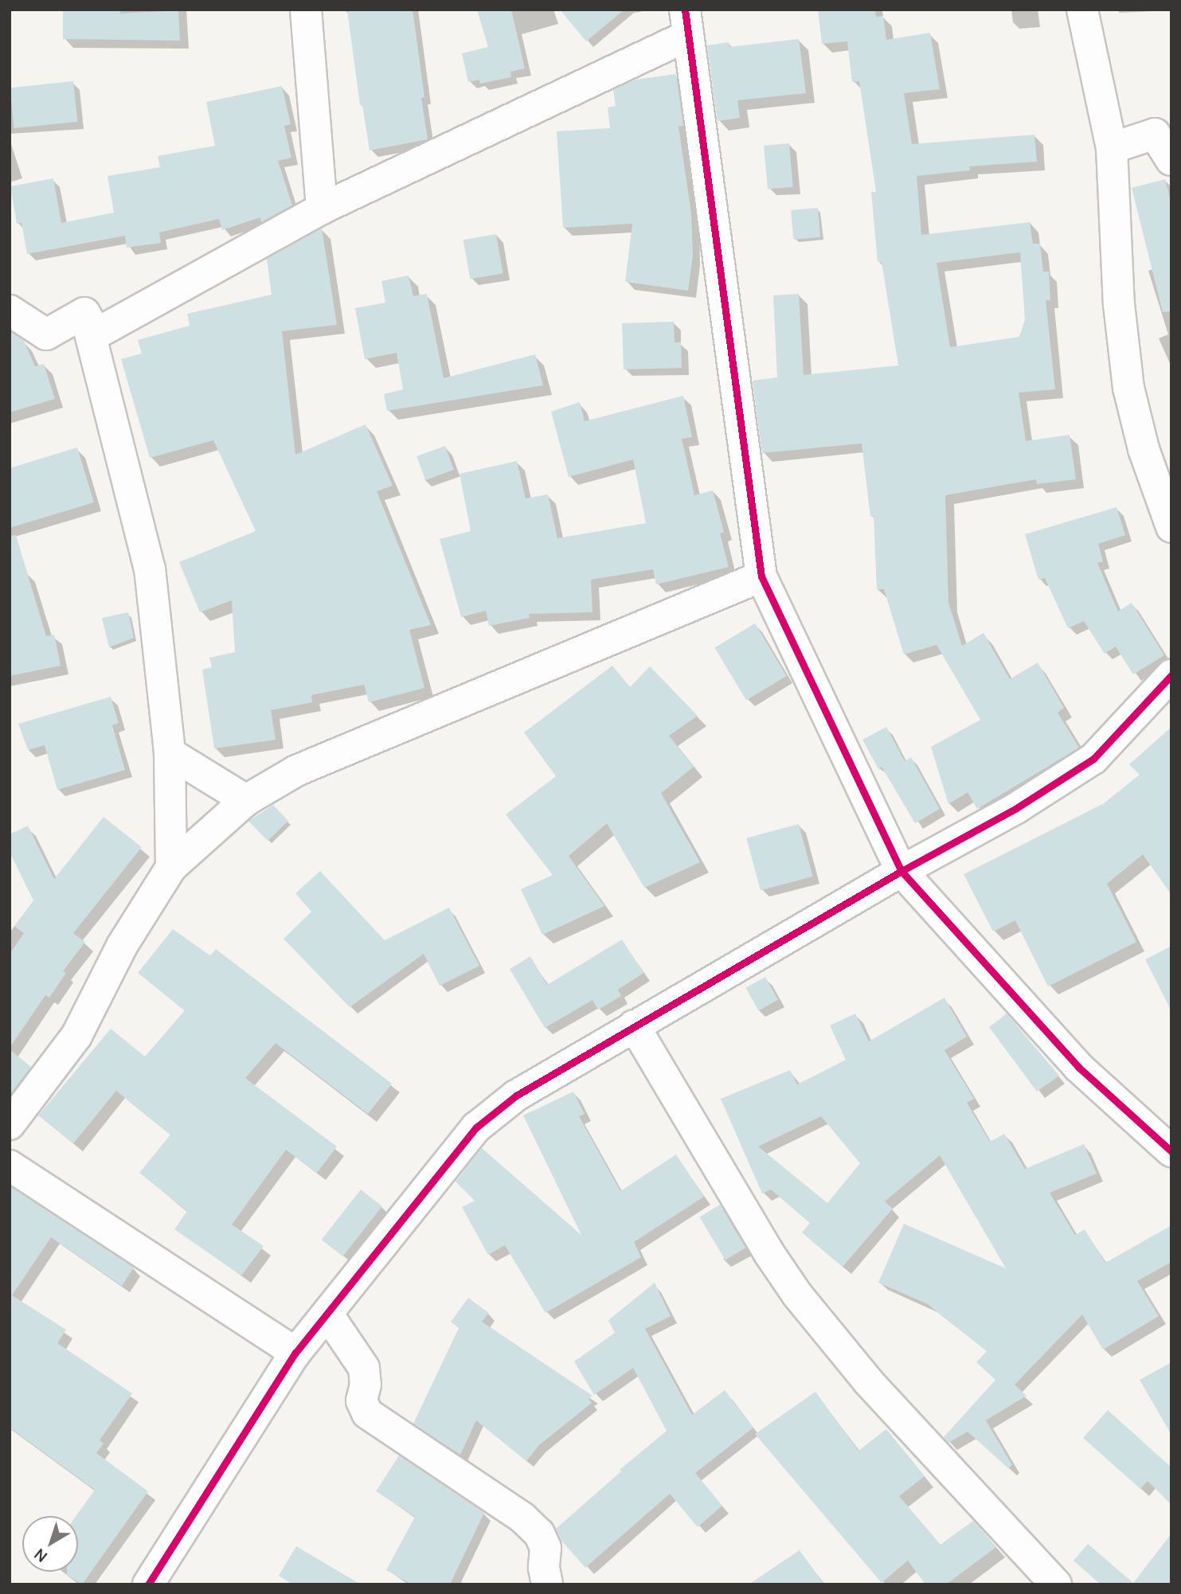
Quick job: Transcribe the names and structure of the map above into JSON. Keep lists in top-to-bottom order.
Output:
{
  "north": "bottom left"
}
